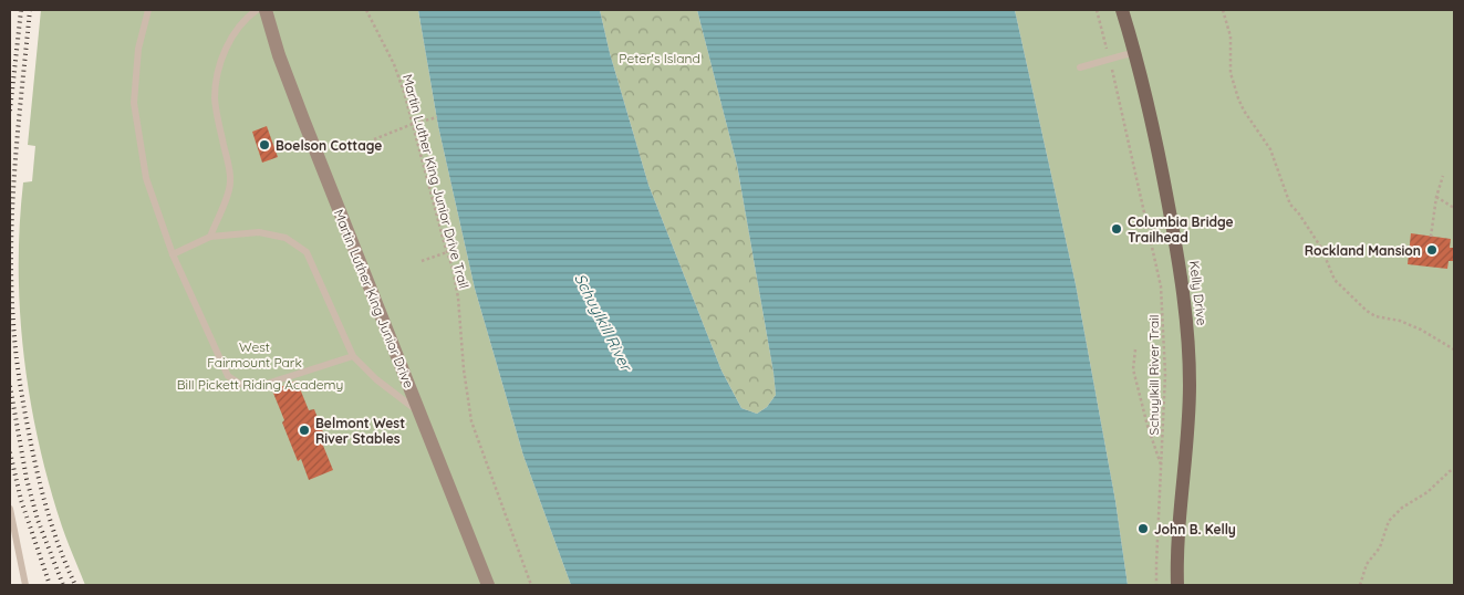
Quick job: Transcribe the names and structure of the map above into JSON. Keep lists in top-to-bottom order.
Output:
{
  "streets": {
    "main road": ["Kelly Drive", "Martin Luther King Junior Drive"],
    "path": ["Martin Luther King Junior Drive Trail", "Schuylkill River Trail"]
  },
  "water": ["Schuylkill River"],
  "parks": ["Peter's Island", "West Fairmount Park", "Bill Pickett Riding Academy"],
  "places": [
    "Boelson Cottage",
    "Columbia Bridge Trailhead",
    "Rockland Mansion",
    "Belmont West River Stables",
    "John B. Kelly"
  ]
}
